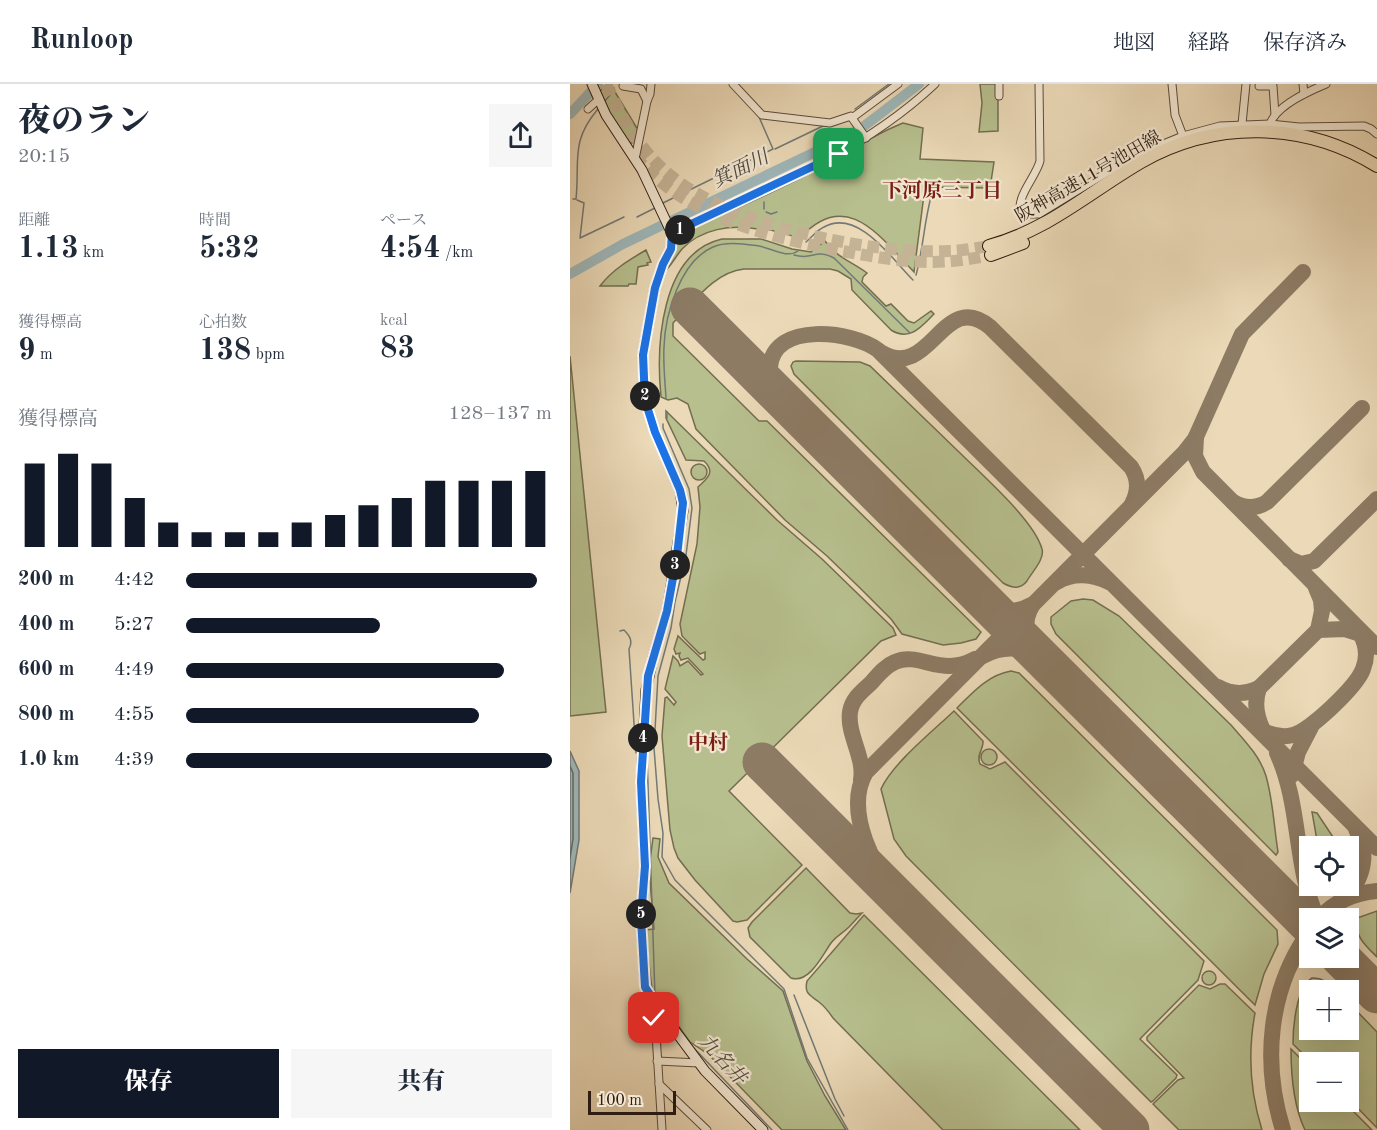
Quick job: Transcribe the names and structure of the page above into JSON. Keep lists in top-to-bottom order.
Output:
{
  "streets": {
    "highway": ["阪神高速11号池田線"]
  },
  "districts": ["下河原三丁目", "中村"],
  "water": ["箕面川", "九名井"],
  "scale_bar": "100 m",
  "page": {
    "header": "Runloop",
    "nav": ["地図", "経路", "保存済み"],
    "heading": ["夜のラン", "20:15"],
    "stats": [
      ["距離", "1.13 km"],
      ["時間", "5:32"],
      ["ペース", "4:54 /km"],
      ["獲得標高", "9 m"],
      ["心拍数", "138 bpm"],
      ["kcal", "83"]
    ],
    "pins": [
      "1",
      "2",
      "3",
      "4",
      "5"
    ],
    "chart": ["獲得標高", "128–137 m"],
    "list": [
      {
        "name": "200 m",
        "note": "4:42"
      },
      {
        "name": "400 m",
        "note": "5:27"
      },
      {
        "name": "600 m",
        "note": "4:49"
      },
      {
        "name": "800 m",
        "note": "4:55"
      },
      {
        "name": "1.0 km",
        "note": "4:39"
      }
    ],
    "map_buttons": ["+", "−"],
    "buttons": ["保存", "共有"],
    "scale": "100 m"
  }
}
